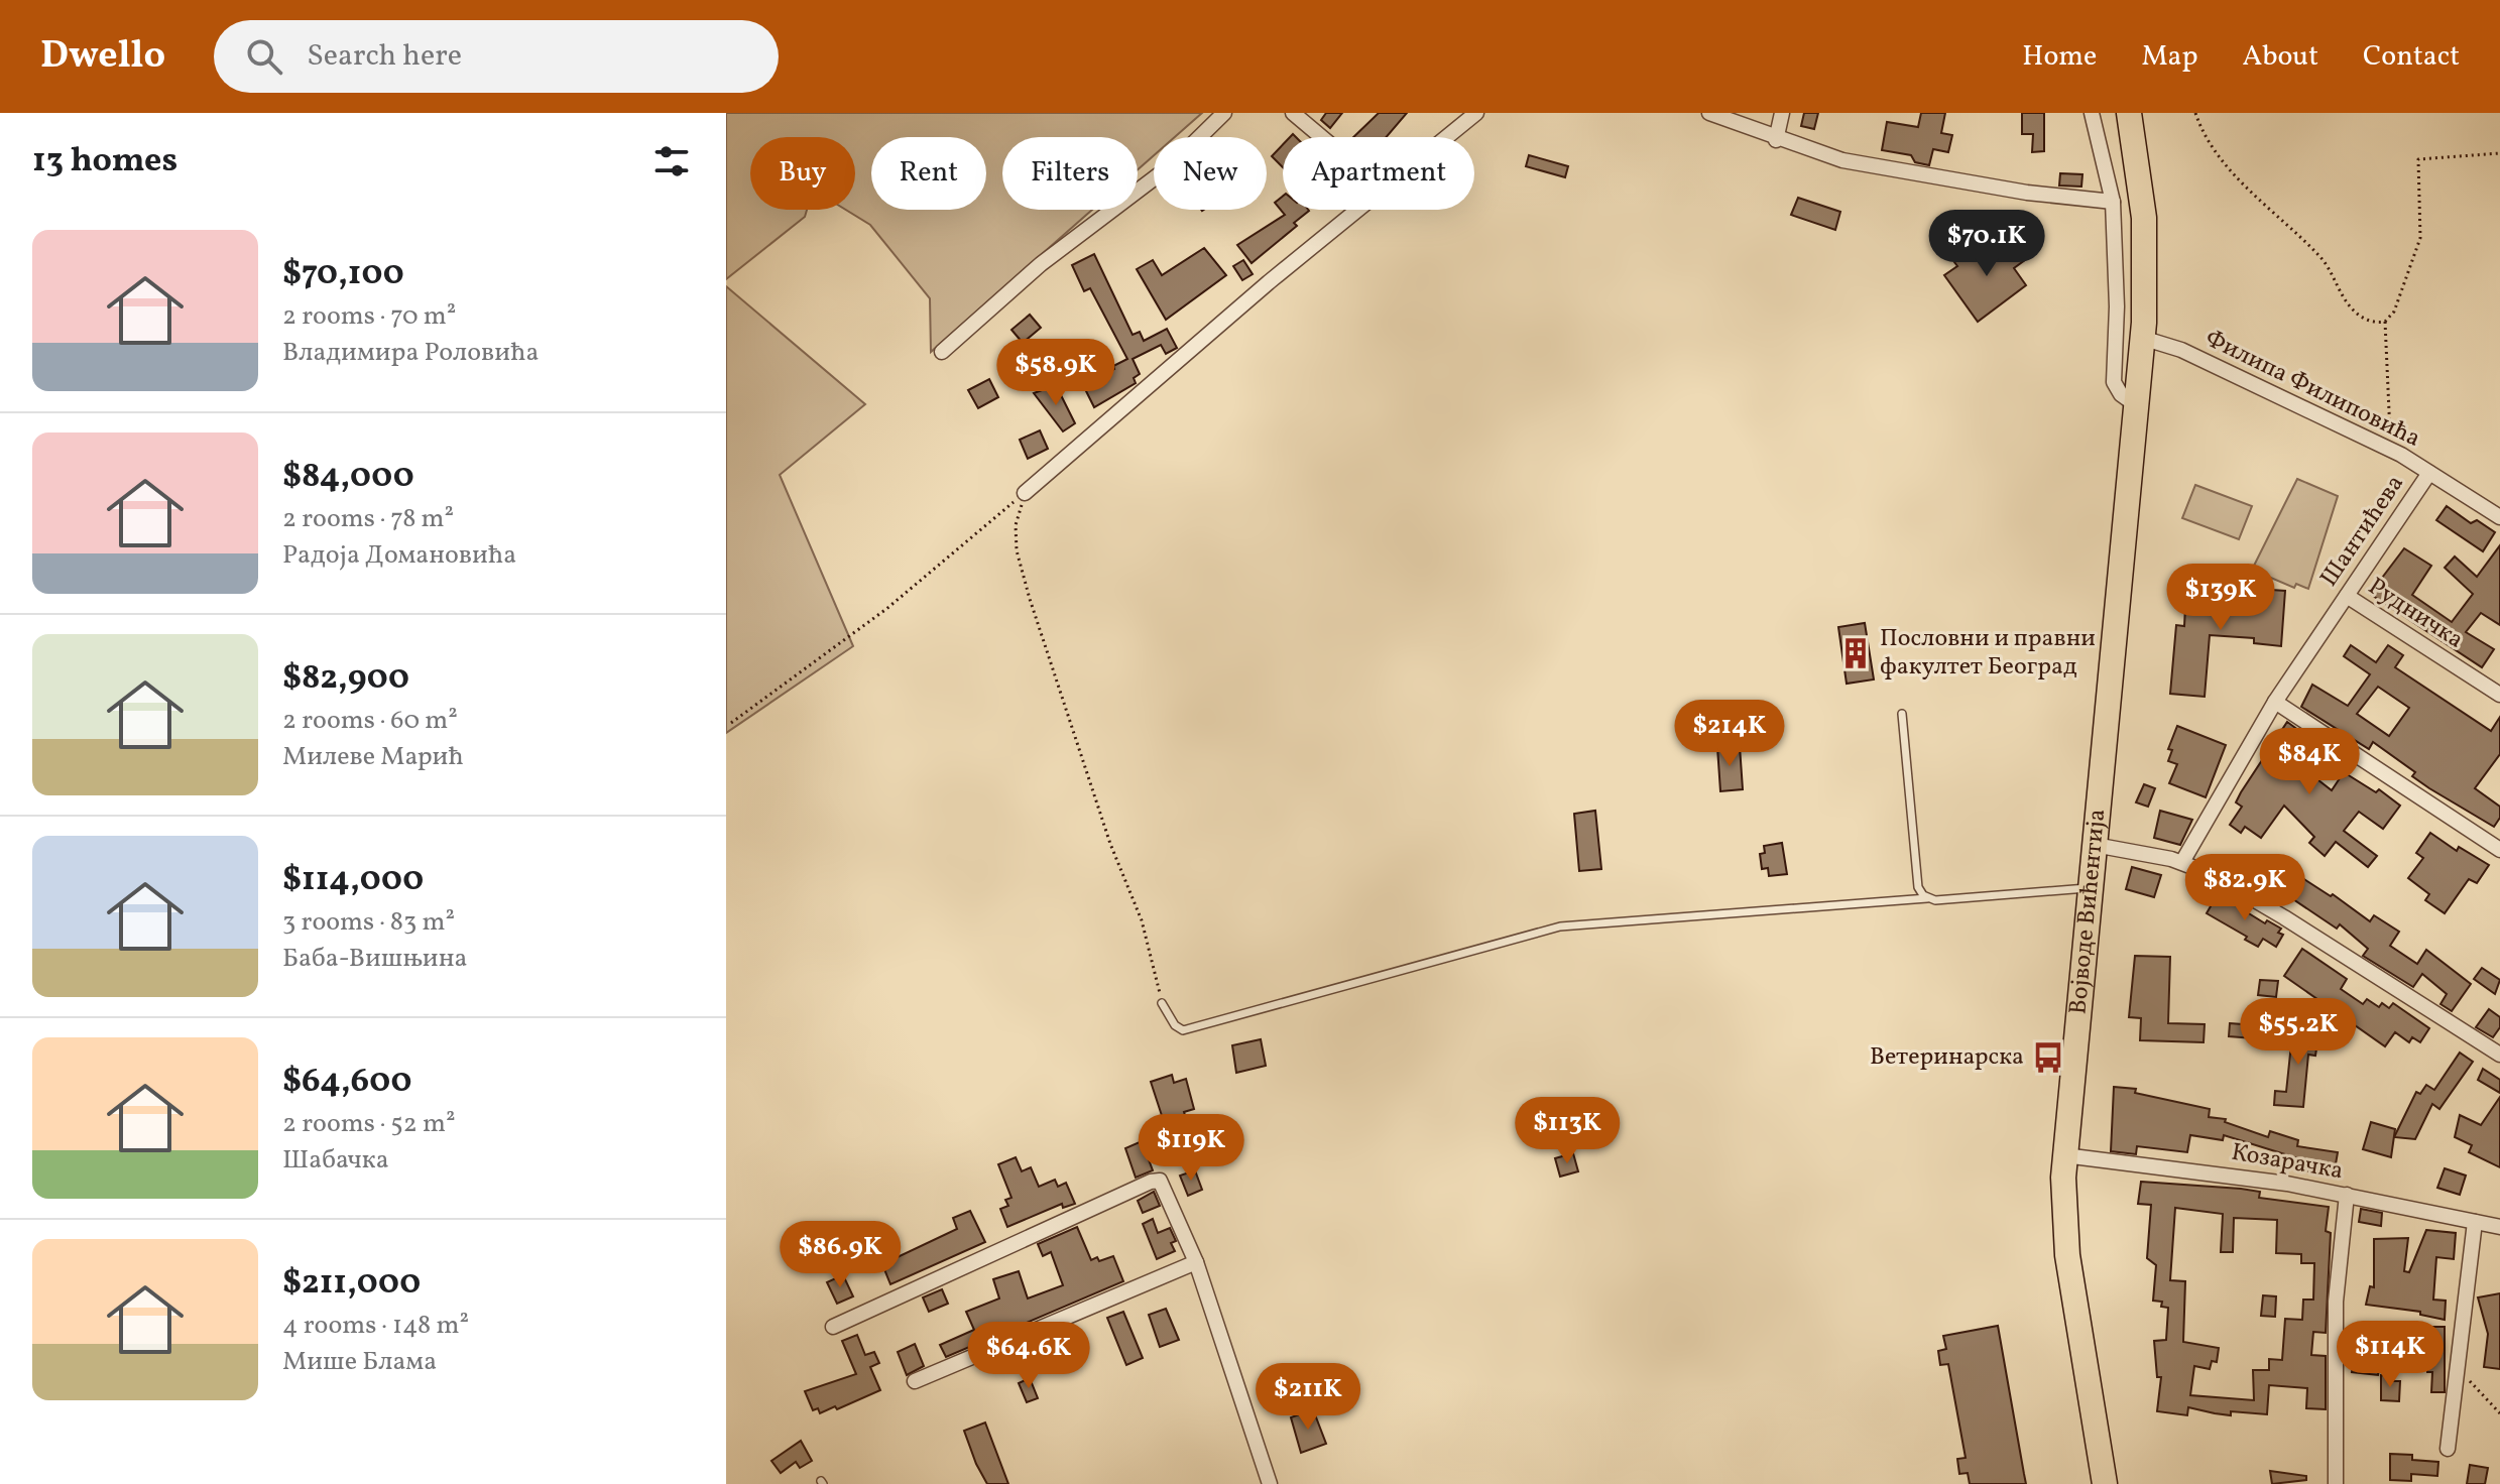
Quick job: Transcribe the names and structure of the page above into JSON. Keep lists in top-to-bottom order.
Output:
{
  "streets": {
    "main road": ["Војводе Вићентија"],
    "street": [
      "Филипа Филиповића",
      "Шантићева",
      "Рудничка",
      "Козарачка"
    ]
  },
  "crossings": [
    ["Филипа Филиповића", "Шантићева"],
    ["Филипа Филиповића", "Војводе Вићентија"],
    ["Шантићева", "Рудничка"],
    ["Војводе Вићентија", "Козарачка"]
  ],
  "places": {
    "building": ["Пословни и правни факултет Београд"],
    "bus stop": ["Ветеринарска"]
  },
  "page": {
    "header": "Dwello",
    "search": "Search here",
    "nav": [
      "Home",
      "Map",
      "About",
      "Contact"
    ],
    "heading": "13 homes",
    "chip": [
      "Buy",
      "Rent",
      "Filters",
      "New",
      "Apartment"
    ],
    "list": [
      {
        "name": "$70,100",
        "note": "2 rooms · 70 m² · Владимира Роловића"
      },
      {
        "name": "$84,000",
        "note": "2 rooms · 78 m² · Радоја Домановића"
      },
      {
        "name": "$82,900",
        "note": "2 rooms · 60 m² · Милеве Марић"
      },
      {
        "name": "$114,000",
        "note": "3 rooms · 83 m² · Баба-Вишњина"
      },
      {
        "name": "$64,600",
        "note": "2 rooms · 52 m² · Шабачка"
      },
      {
        "name": "$211,000",
        "note": "4 rooms · 148 m² · Мише Блама"
      }
    ],
    "price": [
      "$70.1K",
      "$58.9K",
      "$139K",
      "$214K",
      "$84K",
      "$82.9K",
      "$55.2K",
      "$113K",
      "$119K",
      "$86.9K",
      "$114K",
      "$64.6K",
      "$211K"
    ]
  }
}
